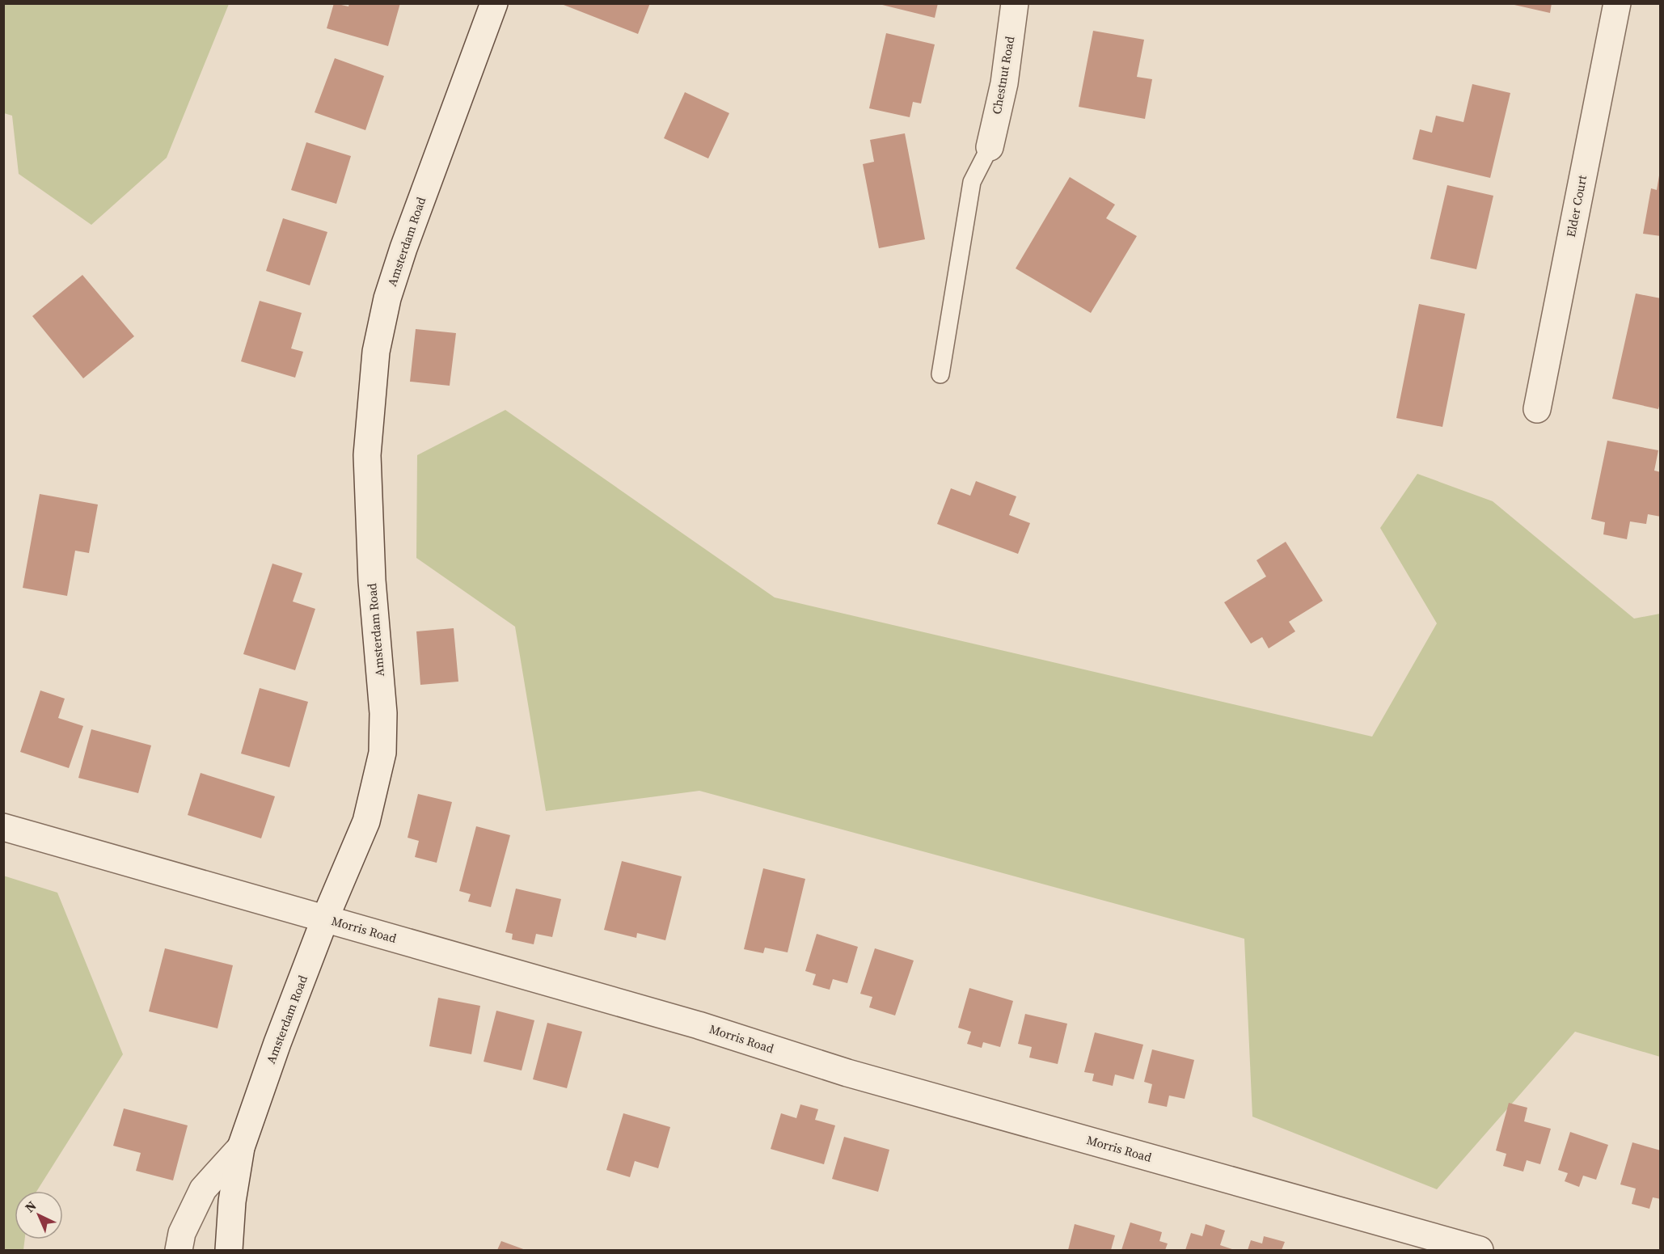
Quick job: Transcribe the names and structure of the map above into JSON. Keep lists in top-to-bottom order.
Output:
{
  "streets": {
    "street": [
      "Chestnut Road",
      "Elder Court",
      "Amsterdam Road",
      "Morris Road"
    ]
  },
  "crossings": [
    ["Amsterdam Road", "Morris Road"]
  ],
  "north": "top left"
}
